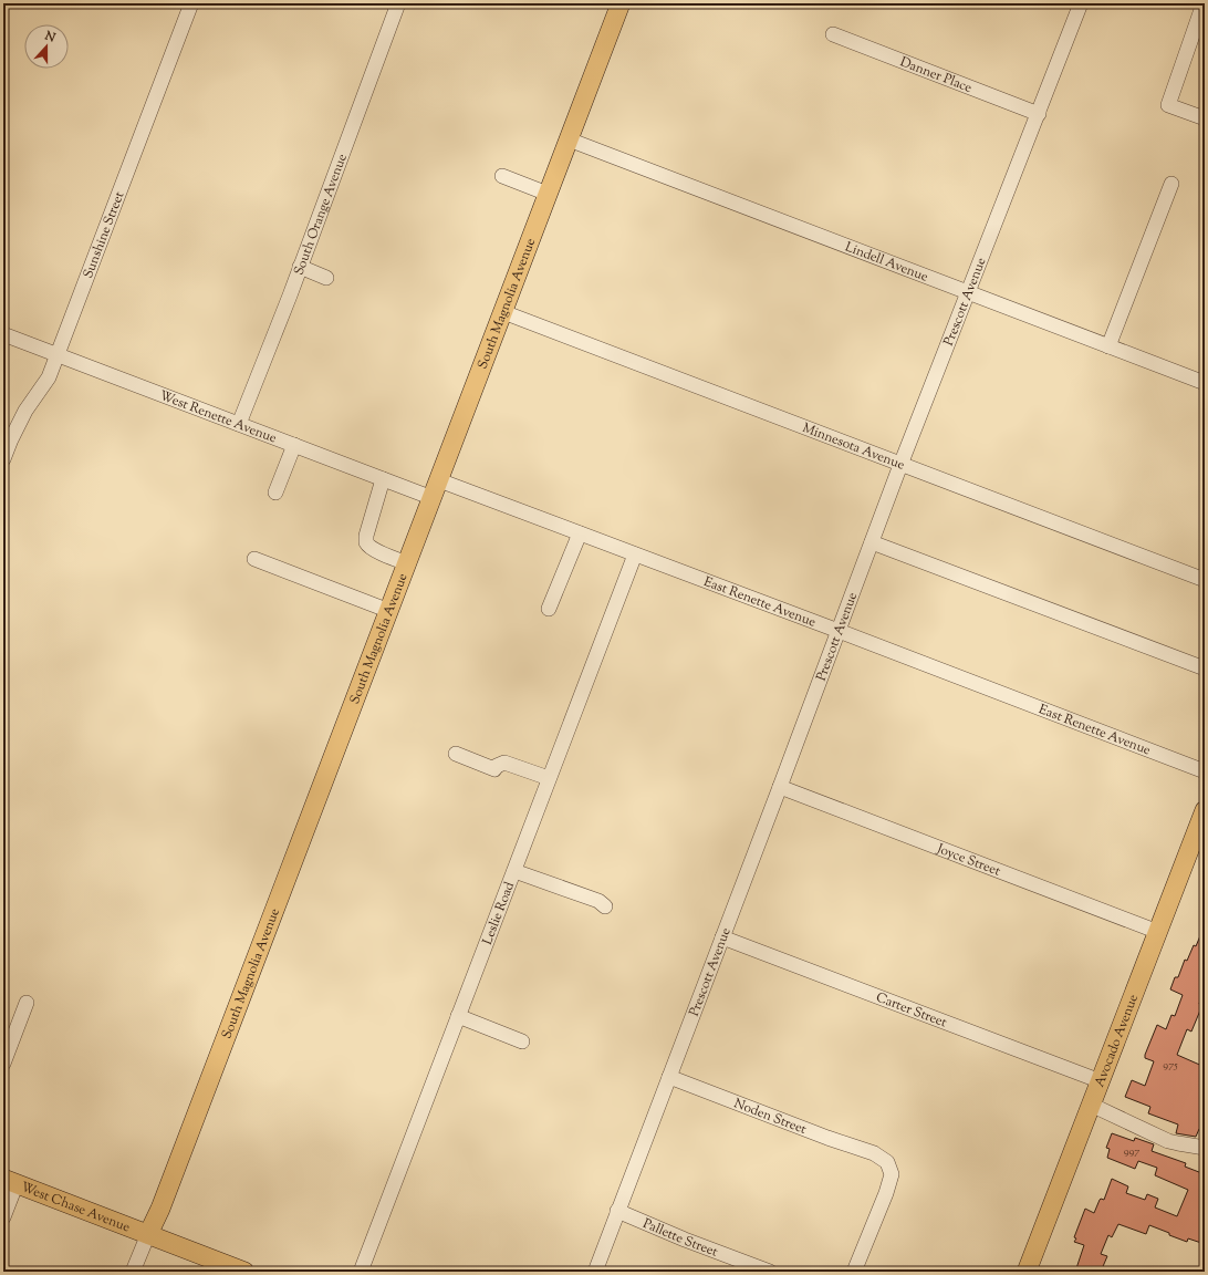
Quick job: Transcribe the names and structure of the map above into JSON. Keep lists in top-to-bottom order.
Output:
{
  "streets": {
    "main road": ["South Magnolia Avenue", "Avocado Avenue", "West Chase Avenue"],
    "street": [
      "Danner Place",
      "South Orange Avenue",
      "Sunshine Street",
      "Lindell Avenue",
      "Prescott Avenue",
      "West Renette Avenue",
      "Minnesota Avenue",
      "East Renette Avenue",
      "Joyce Street",
      "Leslie Road",
      "Carter Street",
      "Noden Street",
      "Pallette Street"
    ]
  },
  "crossings": [
    ["Danner Place", "Prescott Avenue"],
    ["South Orange Avenue", "West Renette Avenue"],
    ["Sunshine Street", "West Renette Avenue"],
    ["Lindell Avenue", "Prescott Avenue"],
    ["Lindell Avenue", "South Magnolia Avenue"],
    ["Prescott Avenue", "Minnesota Avenue"],
    ["Prescott Avenue", "East Renette Avenue"],
    ["Prescott Avenue", "Joyce Street"],
    ["Prescott Avenue", "Carter Street"],
    ["Prescott Avenue", "Noden Street"],
    ["Prescott Avenue", "Pallette Street"],
    ["South Magnolia Avenue", "West Renette Avenue"],
    ["South Magnolia Avenue", "Minnesota Avenue"],
    ["South Magnolia Avenue", "East Renette Avenue"],
    ["South Magnolia Avenue", "West Chase Avenue"],
    ["East Renette Avenue", "Leslie Road"],
    ["Joyce Street", "Avocado Avenue"],
    ["Carter Street", "Avocado Avenue"]
  ],
  "house_numbers": ["975", "997"],
  "north": "top"
}
